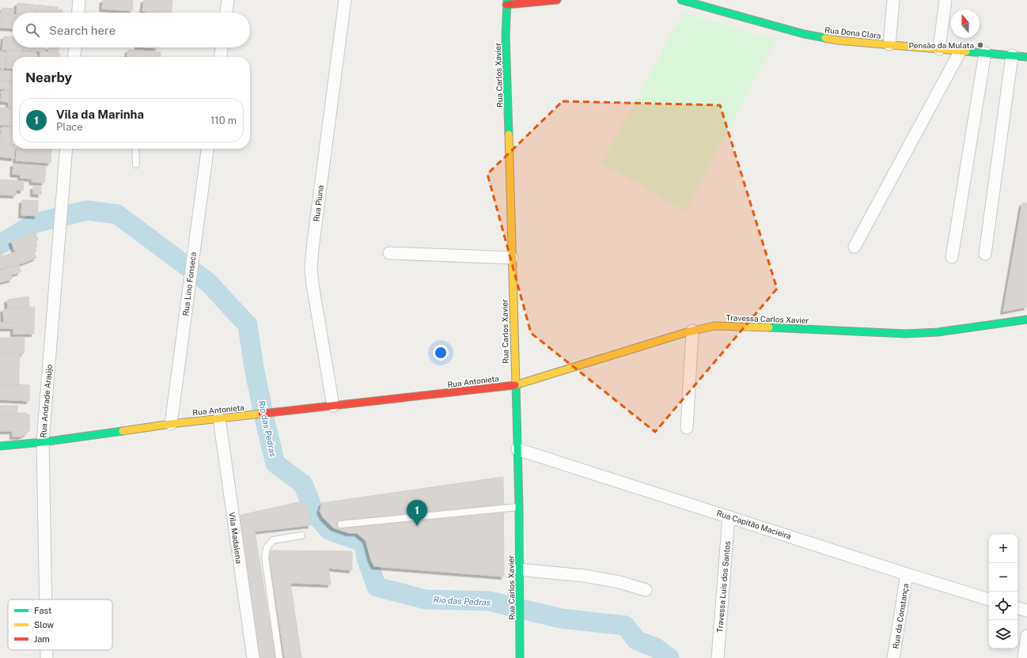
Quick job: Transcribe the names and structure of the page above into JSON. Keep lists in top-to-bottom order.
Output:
{
  "streets": {
    "street": [
      "Rua Dona Clara",
      "Rua Carlos Xavier",
      "Rua Piuna",
      "Rua Lino Fonseca",
      "Travessa Carlos Xavier",
      "Rua Antonieta",
      "Rua Andrade Araújo",
      "Rua Capitão Macieira",
      "Vila Madalena",
      "Travessa Luís dos Santos",
      "Rua da Constança"
    ]
  },
  "crossings": [
    ["Rua Carlos Xavier", "Travessa Carlos Xavier"],
    ["Rua Carlos Xavier", "Rua Antonieta"],
    ["Rua Carlos Xavier", "Rua Capitão Macieira"],
    ["Rua Piuna", "Rua Antonieta"],
    ["Rua Lino Fonseca", "Rua Antonieta"],
    ["Travessa Carlos Xavier", "Rua Antonieta"],
    ["Rua Antonieta", "Rua Andrade Araújo"],
    ["Rua Antonieta", "Vila Madalena"],
    ["Rua Capitão Macieira", "Travessa Luís dos Santos"],
    ["Rua Capitão Macieira", "Rua da Constança"]
  ],
  "water": ["Rio das Pedras"],
  "places": ["Pensão da Mulata"],
  "legend": ["Fast", "Slow", "Jam"],
  "north": "top",
  "page": {
    "search": "Search here",
    "heading": "Nearby",
    "list": [
      {
        "mark": "1",
        "name": "Vila da Marinha",
        "note": "Place",
        "value": "110 m"
      }
    ],
    "pins": "1",
    "map_buttons": ["+", "−"]
  }
}
